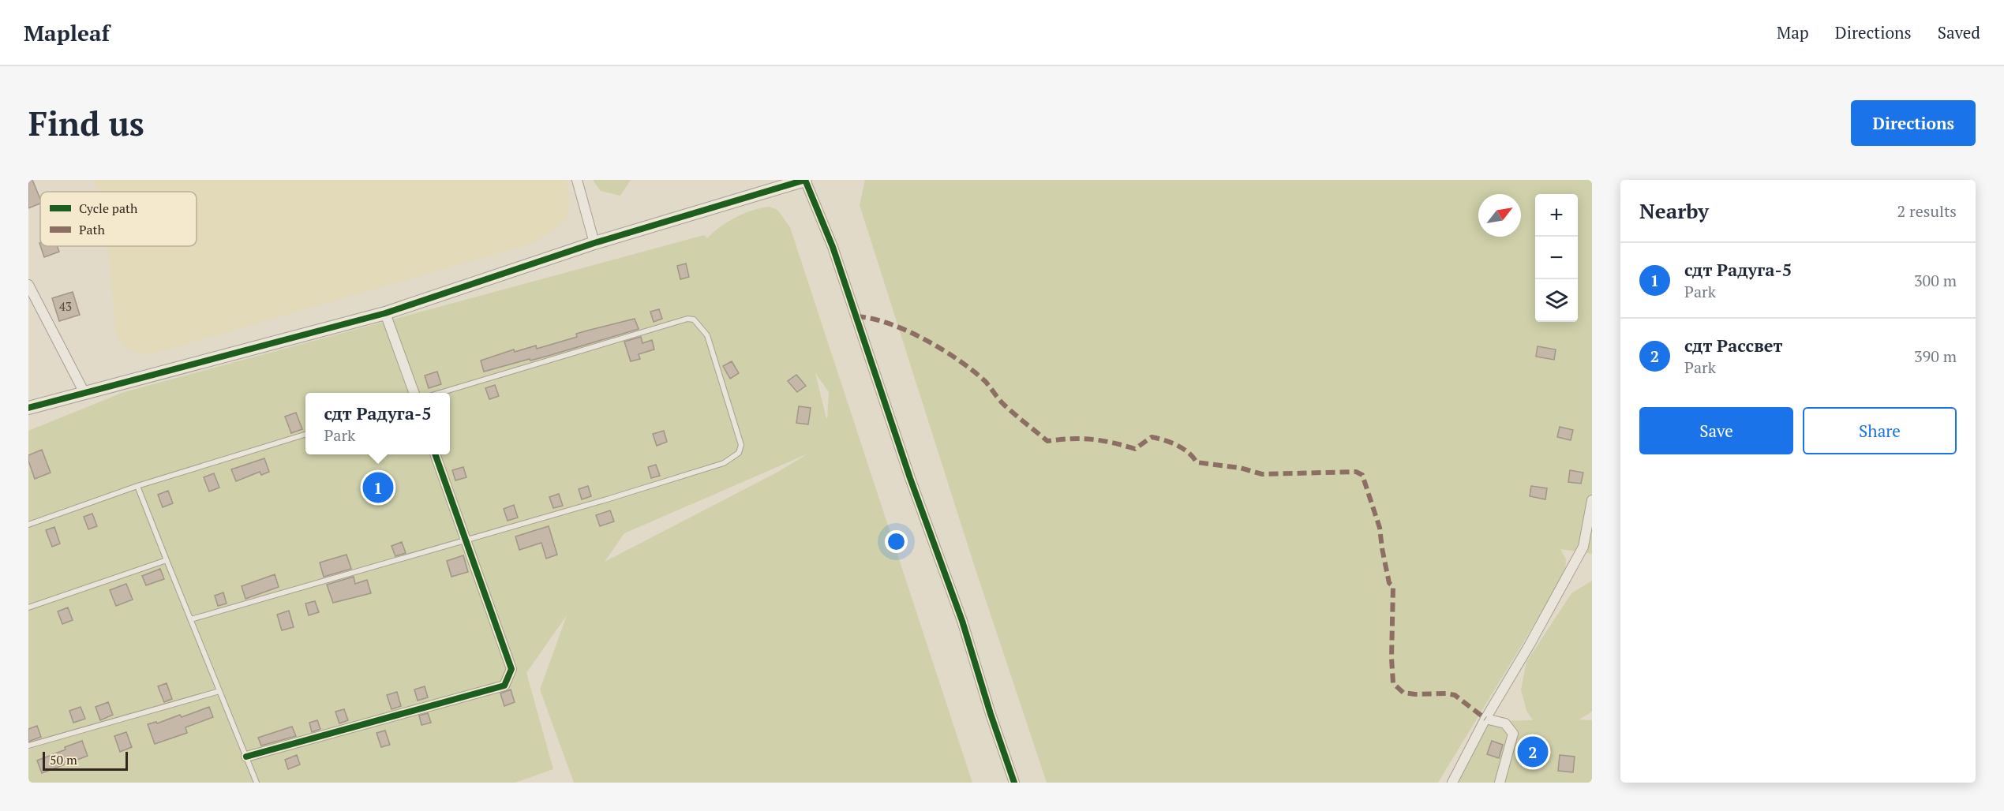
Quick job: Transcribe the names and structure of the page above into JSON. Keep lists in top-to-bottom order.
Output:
{
  "house_numbers": ["43"],
  "legend": ["Cycle path", "Path"],
  "scale_bar": "50 m",
  "north": "top right",
  "page": {
    "header": "Mapleaf",
    "nav": ["Map", "Directions", "Saved"],
    "buttons": [
      "Directions",
      ["Save", "Share"]
    ],
    "title": "Find us",
    "heading": ["Nearby", "2 results"],
    "map_buttons": ["+", "−"],
    "list": [
      {
        "mark": "1",
        "name": "сдт Радуга-5",
        "note": "Park",
        "value": "300 m"
      },
      {
        "mark": "2",
        "name": "сдт Рассвет",
        "note": "Park",
        "value": "390 m"
      }
    ],
    "popup": ["сдт Радуга-5", "Park"],
    "pins": ["1", "2"],
    "scale": "50 m"
  }
}
